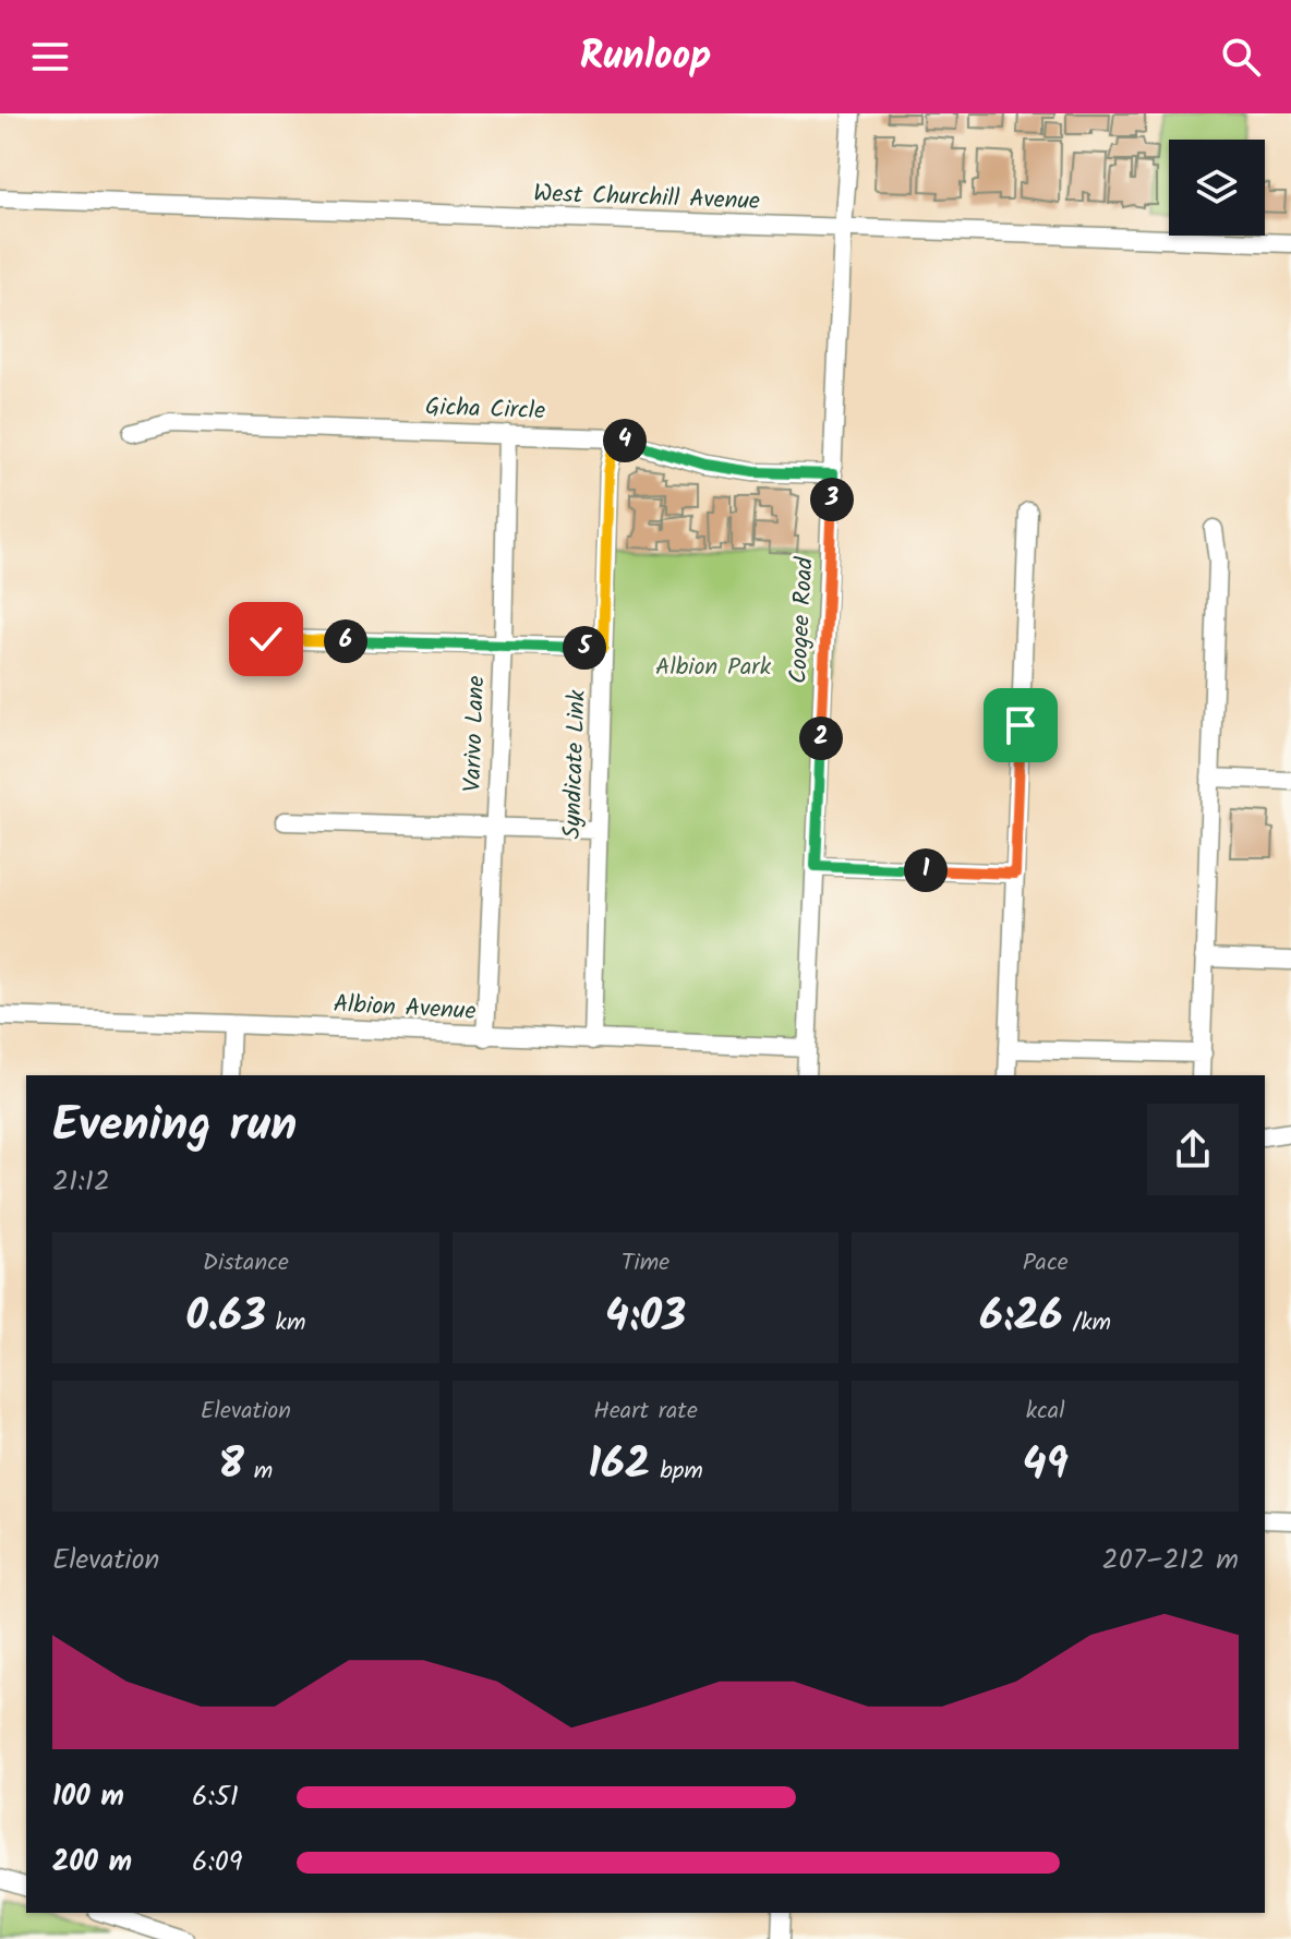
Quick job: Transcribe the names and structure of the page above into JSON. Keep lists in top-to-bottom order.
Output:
{
  "streets": {
    "street": [
      "West Churchill Avenue",
      "Gicha Circle",
      "Coogee Road",
      "Varivo Lane",
      "Syndicate Link",
      "Albion Avenue"
    ]
  },
  "crossings": [
    ["West Churchill Avenue", "Coogee Road"],
    ["Gicha Circle", "Coogee Road"],
    ["Gicha Circle", "Varivo Lane"],
    ["Gicha Circle", "Syndicate Link"],
    ["Coogee Road", "Albion Avenue"],
    ["Varivo Lane", "Albion Avenue"],
    ["Syndicate Link", "Albion Avenue"]
  ],
  "parks": ["Albion Park"],
  "page": {
    "header": "Runloop",
    "pins": [
      "4",
      "3",
      "6",
      "5",
      "2",
      "1"
    ],
    "heading": ["Evening run", "21:12"],
    "stats": [
      ["Distance", "0.63 km"],
      ["Time", "4:03"],
      ["Pace", "6:26 /km"],
      ["Elevation", "8 m"],
      ["Heart rate", "162 bpm"],
      ["kcal", "49"]
    ],
    "chart": ["Elevation", "207–212 m"],
    "list": [
      {
        "name": "100 m",
        "note": "6:51"
      },
      {
        "name": "200 m",
        "note": "6:09"
      }
    ]
  }
}
